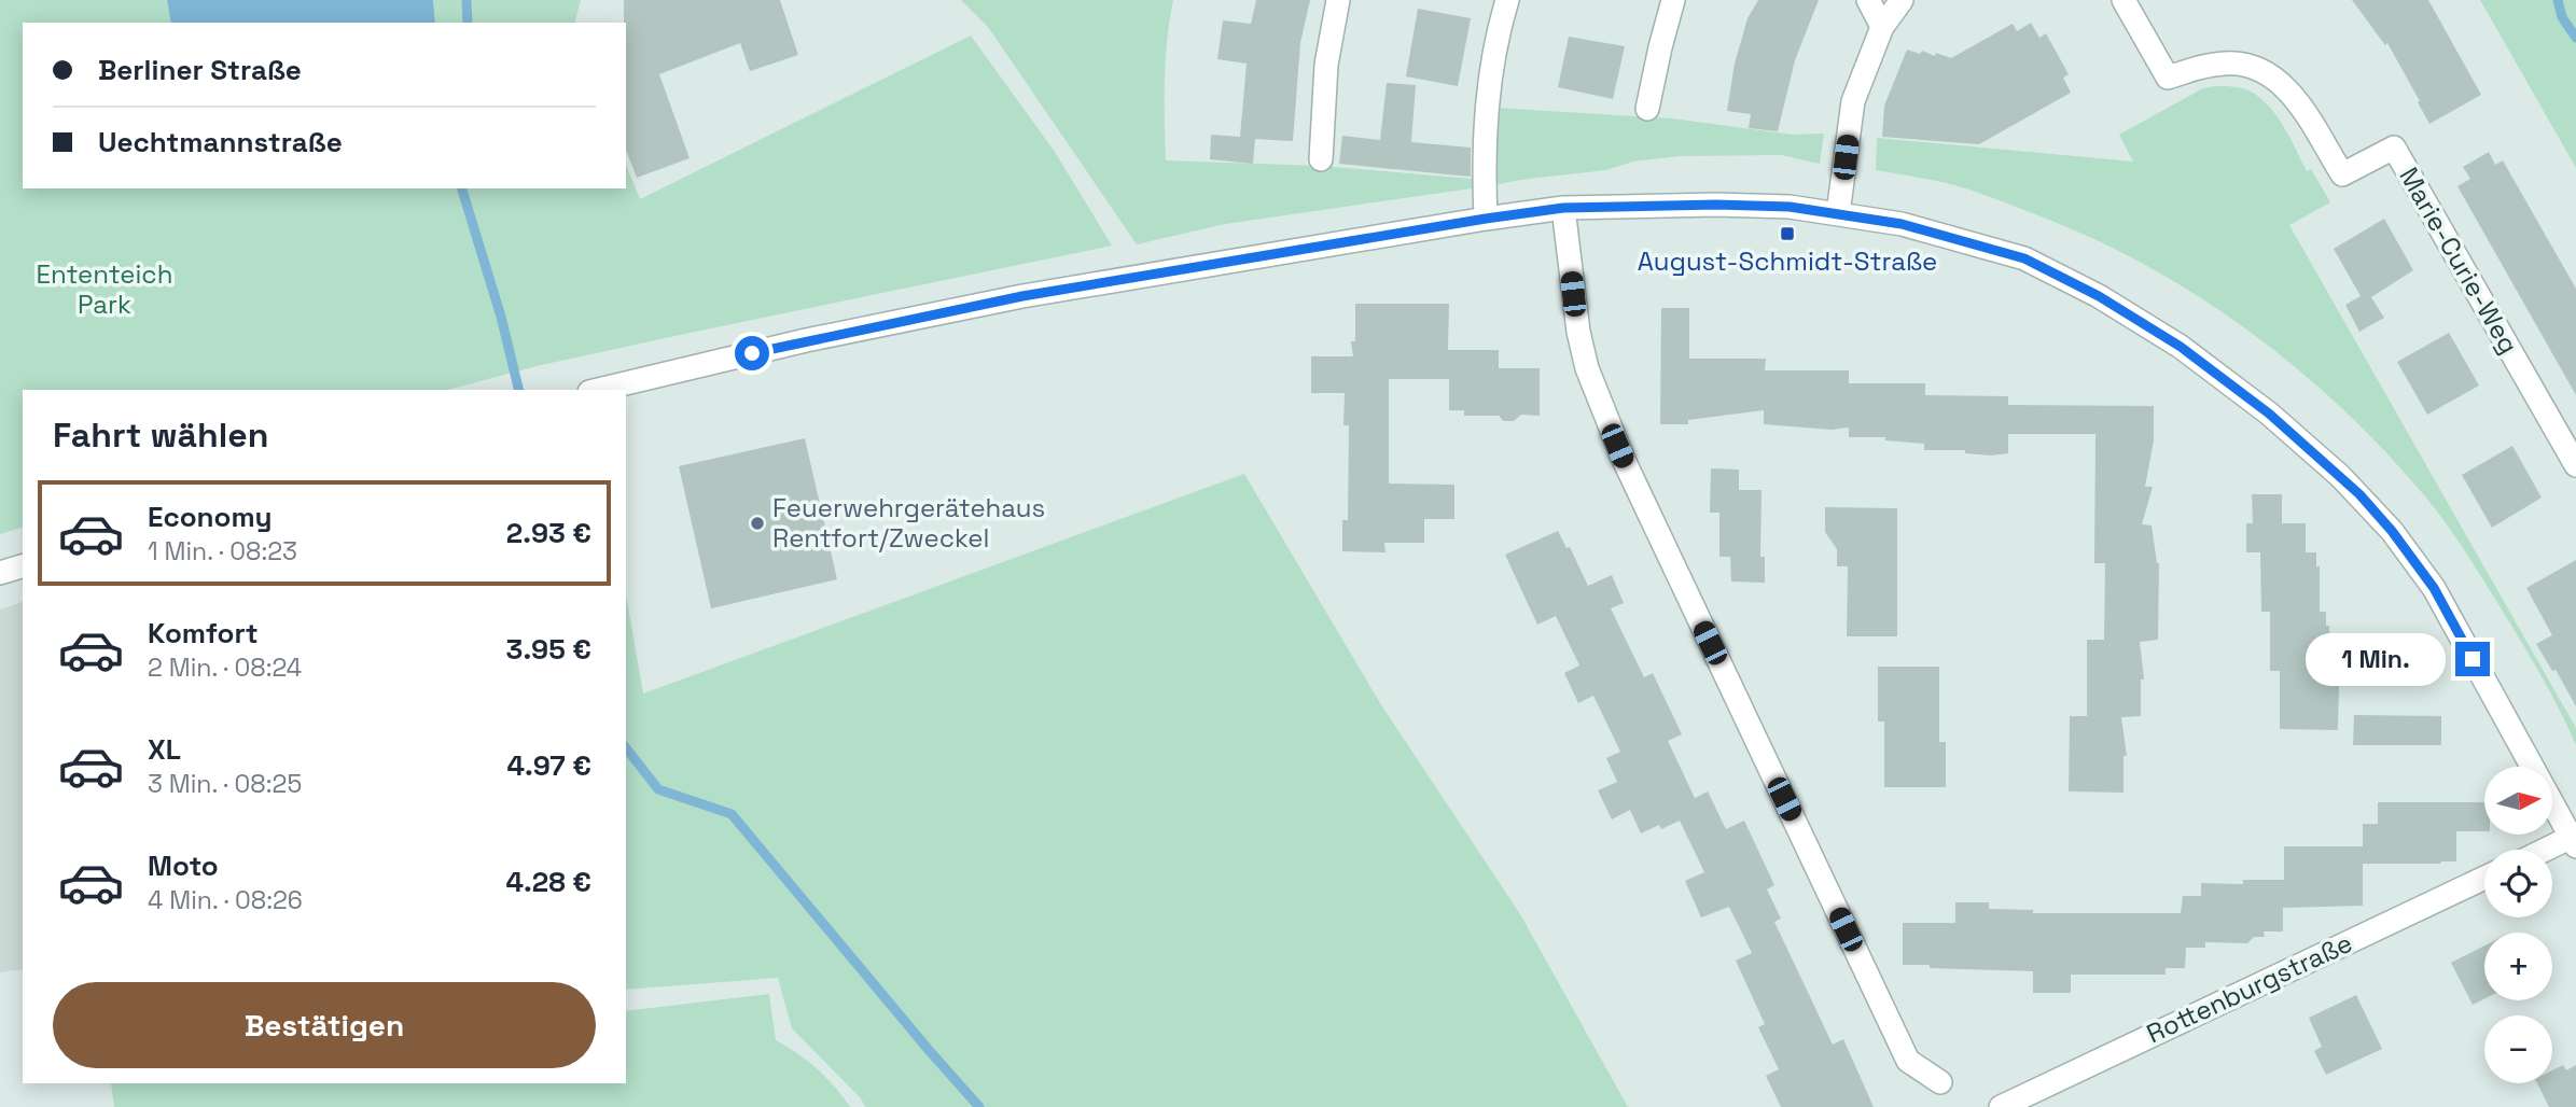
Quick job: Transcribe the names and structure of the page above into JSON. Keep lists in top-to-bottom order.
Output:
{
  "streets": {
    "street": ["Marie-Curie-Weg", "Rottenburgstraße"]
  },
  "parks": ["Ententeich Park"],
  "places": {
    "transit": ["August-Schmidt-Straße"],
    "other": ["Feuerwehrgerätehaus Rentfort/Zweckel"]
  },
  "north": "right",
  "page": {
    "banner": ["Berliner Straße", "Uechtmannstraße"],
    "heading": "Fahrt wählen",
    "list": [
      {
        "name": "Economy",
        "note": "1 Min. · 08:23",
        "value": "2.93 €"
      },
      {
        "name": "Komfort",
        "note": "2 Min. · 08:24",
        "value": "3.95 €"
      },
      {
        "name": "XL",
        "note": "3 Min. · 08:25",
        "value": "4.97 €"
      },
      {
        "name": "Moto",
        "note": "4 Min. · 08:26",
        "value": "4.28 €"
      }
    ],
    "bubble": "1 Min.",
    "map_buttons": ["+", "−"],
    "buttons": "Bestätigen"
  }
}
